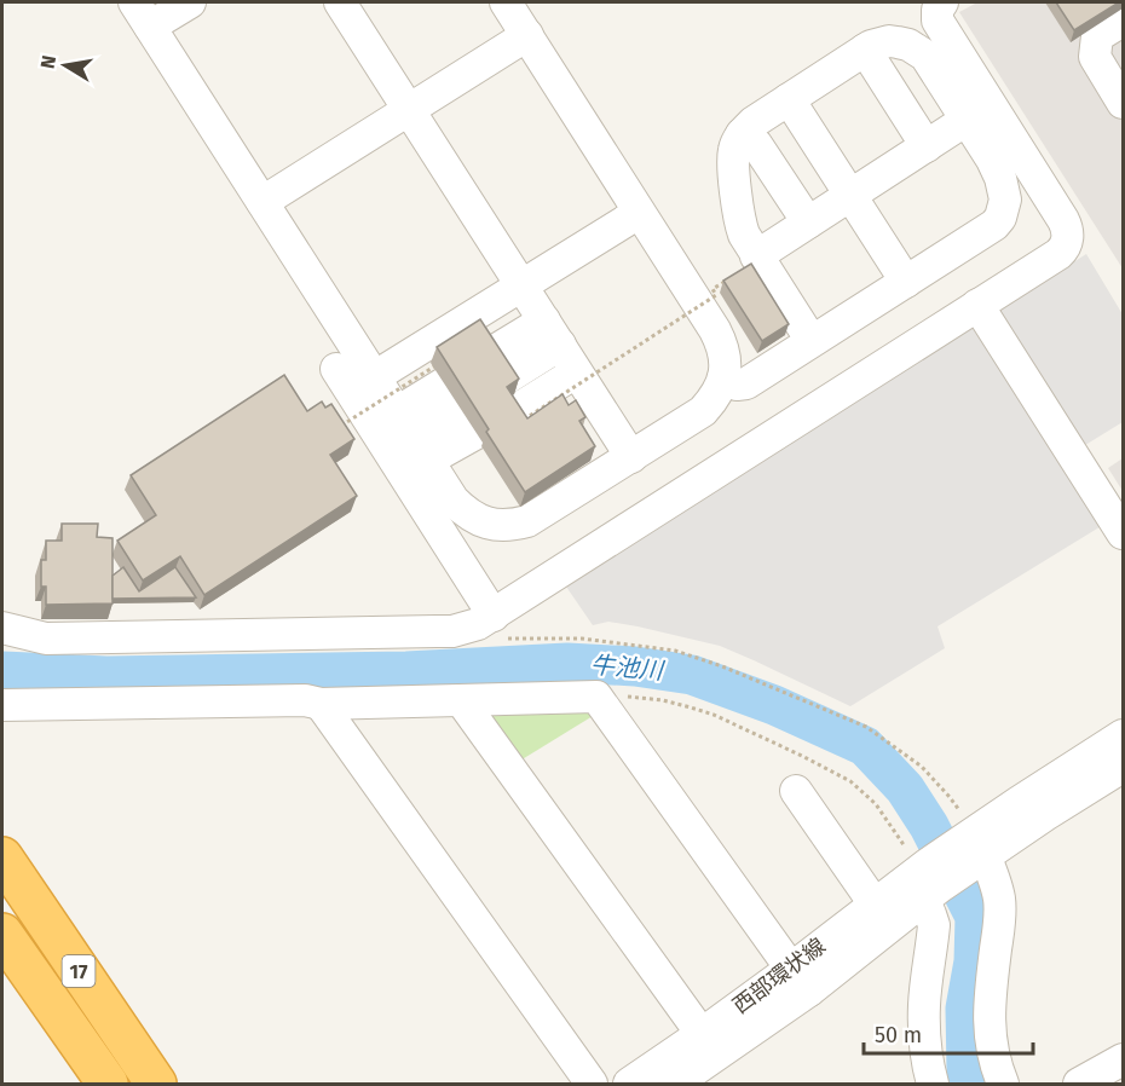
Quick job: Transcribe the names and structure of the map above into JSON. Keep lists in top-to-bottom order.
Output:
{
  "streets": {
    "highway": ["17"],
    "street": ["西部環状線"]
  },
  "water": ["牛池川"],
  "scale_bar": "50 m",
  "north": "left"
}
